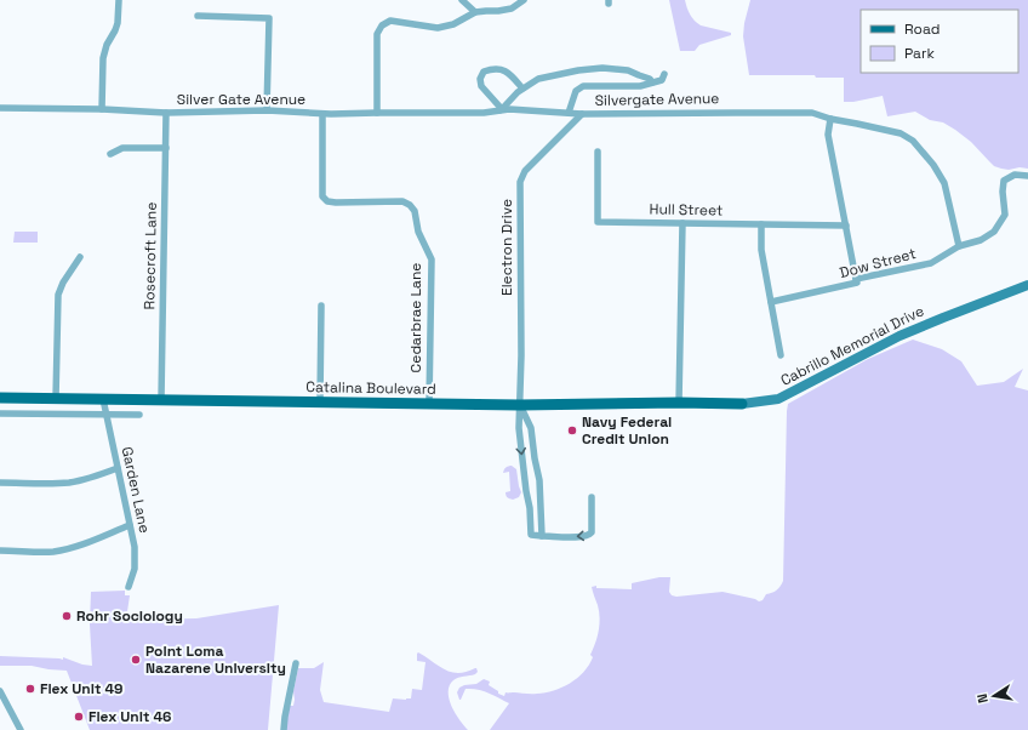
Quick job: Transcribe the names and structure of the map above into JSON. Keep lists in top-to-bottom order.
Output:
{
  "streets": {
    "main road": ["Cabrillo Memorial Drive", "Catalina Boulevard"],
    "street": [
      "Silver Gate Avenue",
      "Silvergate Avenue",
      "Hull Street",
      "Electron Drive",
      "Rosecroft Lane",
      "Dow Street",
      "Cedarbrae Lane",
      "Garden Lane"
    ]
  },
  "crossings": [
    ["Silver Gate Avenue", "Silvergate Avenue"],
    ["Silver Gate Avenue", "Rosecroft Lane"],
    ["Silver Gate Avenue", "Cedarbrae Lane"],
    ["Silvergate Avenue", "Electron Drive"],
    ["Electron Drive", "Catalina Boulevard"],
    ["Rosecroft Lane", "Catalina Boulevard"],
    ["Cedarbrae Lane", "Catalina Boulevard"],
    ["Cabrillo Memorial Drive", "Catalina Boulevard"],
    ["Catalina Boulevard", "Garden Lane"]
  ],
  "places": [
    "Navy Federal Credit Union",
    "Rohr Sociology",
    "Point Loma Nazarene University",
    "Flex Unit 49",
    "Flex Unit 46"
  ],
  "legend": ["Road", "Park"],
  "north": "left"
}
